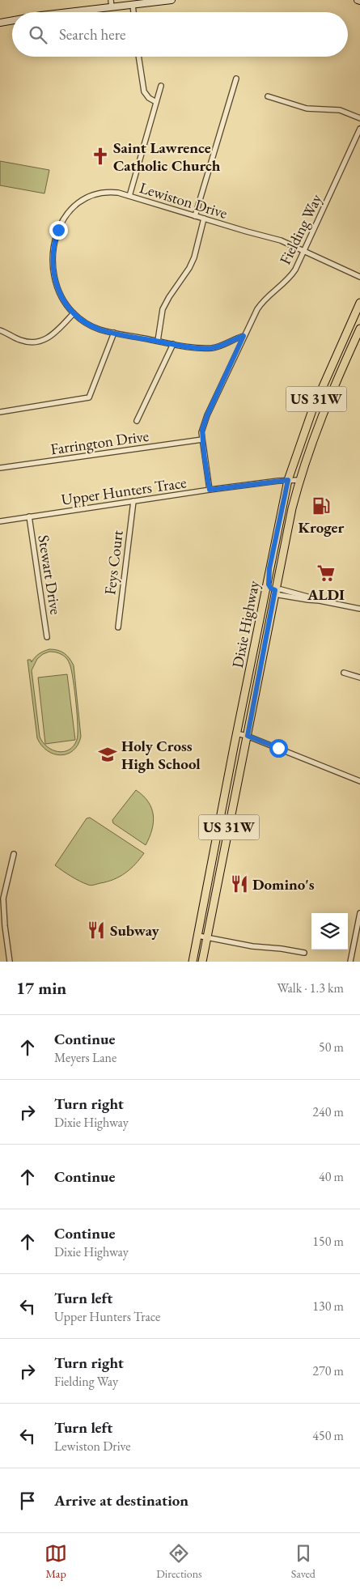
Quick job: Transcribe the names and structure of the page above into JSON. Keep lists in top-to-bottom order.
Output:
{
  "streets": {
    "main road": ["US 31W", "Dixie Highway"],
    "street": [
      "Lewiston Drive",
      "Fielding Way",
      "Farrington Drive",
      "Upper Hunters Trace",
      "Feys Court",
      "Stewart Drive"
    ]
  },
  "crossings": [
    ["Lewiston Drive", "Fielding Way"],
    ["Fielding Way", "Farrington Drive"],
    ["Fielding Way", "Upper Hunters Trace"],
    ["Upper Hunters Trace", "Feys Court"],
    ["Upper Hunters Trace", "Stewart Drive"],
    ["Upper Hunters Trace", "Dixie Highway"]
  ],
  "places": {
    "church": ["Saint Lawrence Catholic Church"],
    "fuel station": ["Kroger"],
    "supermarket": ["ALDI"],
    "school or university": ["Holy Cross High School"],
    "restaurant": ["Domino's", "Subway"]
  },
  "page": {
    "search": "Search here",
    "heading": ["17 min", "Walk · 1.3 km"],
    "list": [
      ["Continue", "Meyers Lane", "50 m"],
      ["Turn right", "Dixie Highway", "240 m"],
      ["Continue", "40 m"],
      ["Continue", "Dixie Highway", "150 m"],
      ["Turn left", "Upper Hunters Trace", "130 m"],
      ["Turn right", "Fielding Way", "270 m"],
      ["Turn left", "Lewiston Drive", "450 m"],
      "Arrive at destination"
    ],
    "nav": ["Map", "Directions", "Saved"]
  }
}
